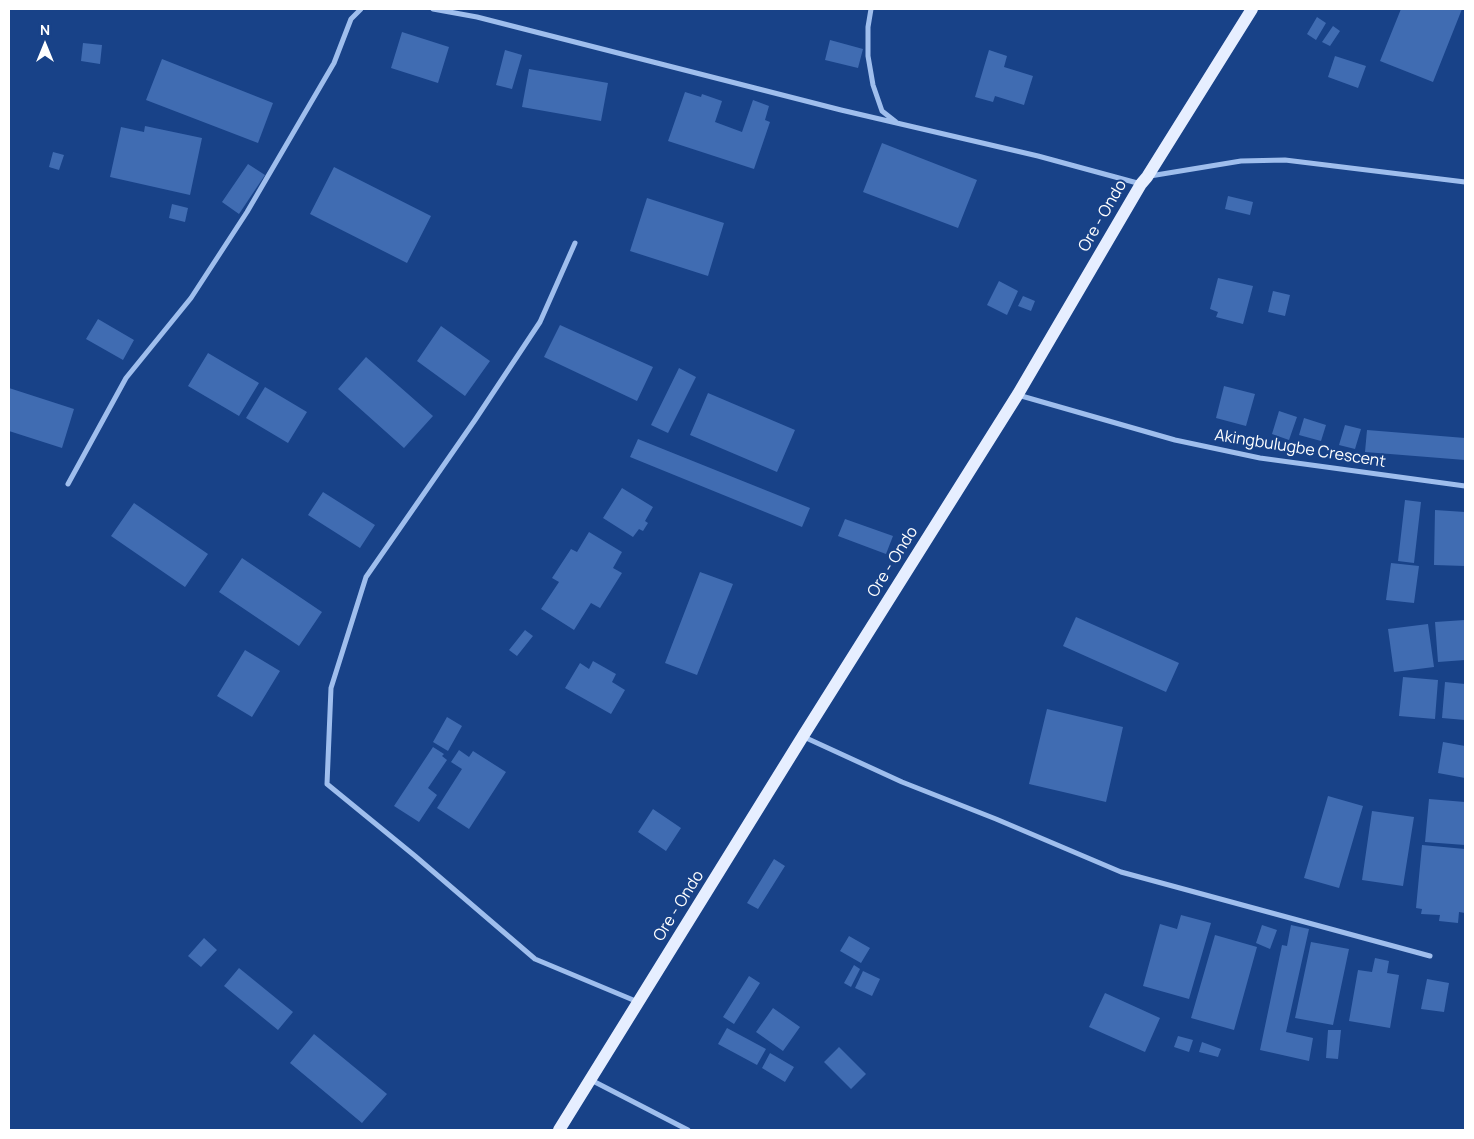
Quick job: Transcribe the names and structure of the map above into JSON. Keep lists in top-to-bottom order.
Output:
{
  "streets": {
    "main road": ["Ore - Ondo"],
    "street": ["Akingbulugbe Crescent"]
  },
  "crossings": [
    ["Ore - Ondo", "Akingbulugbe Crescent"]
  ],
  "north": "top"
}
